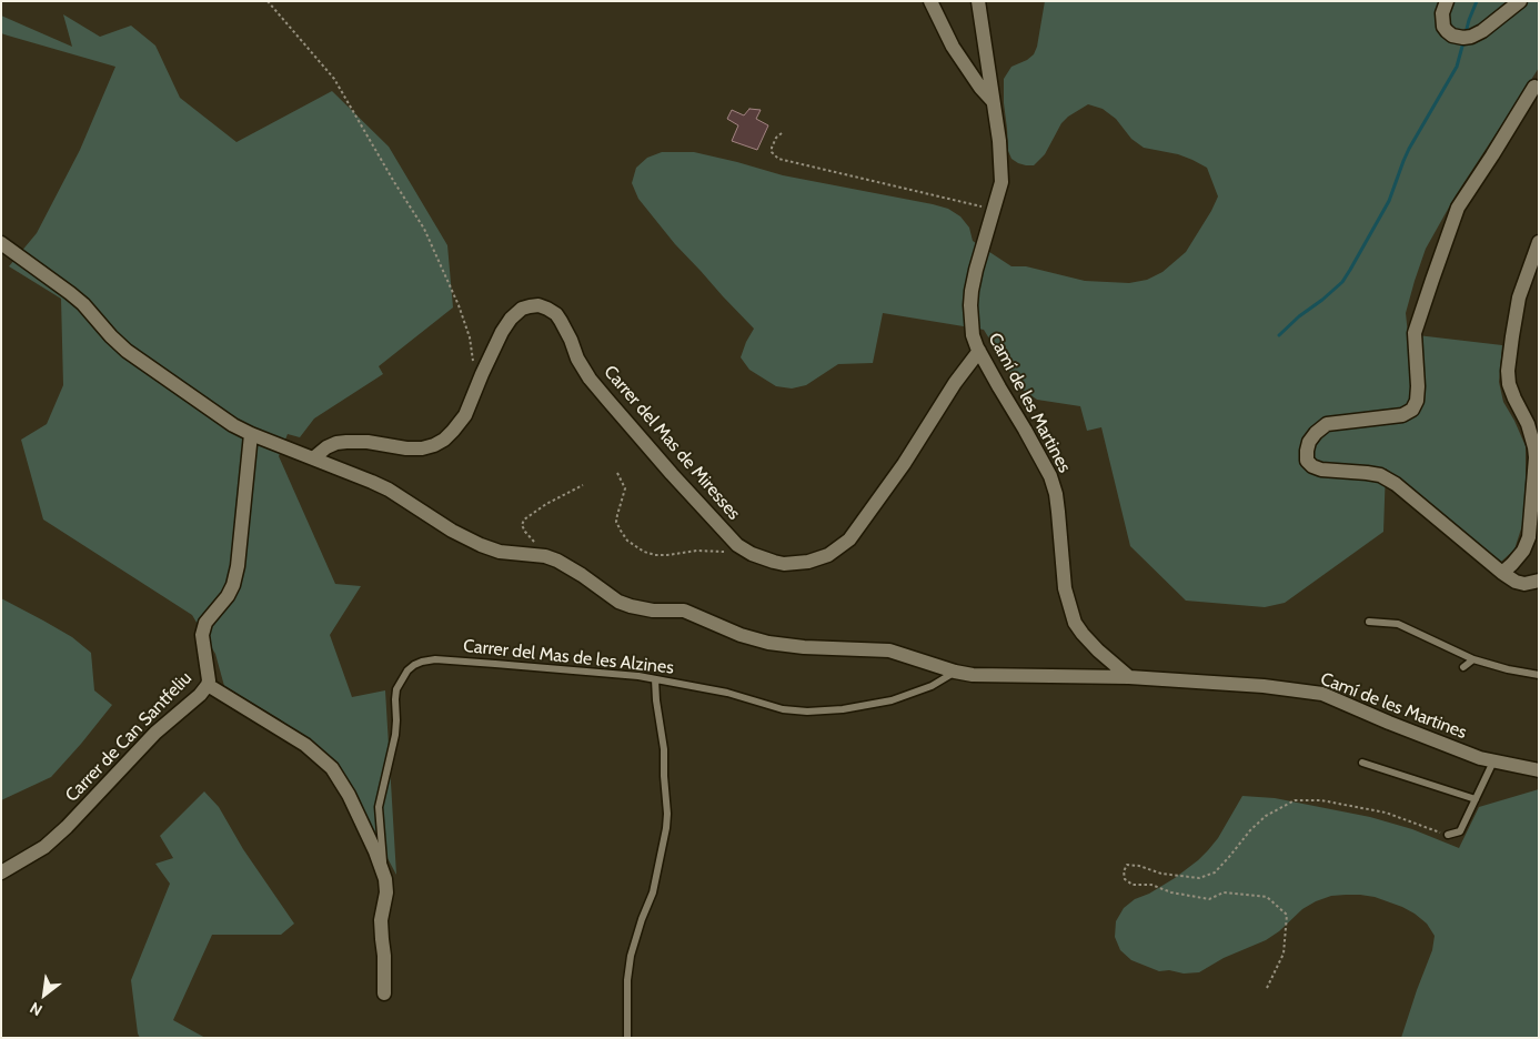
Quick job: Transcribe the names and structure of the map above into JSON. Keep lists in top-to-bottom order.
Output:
{
  "streets": {
    "street": ["Camí de les Martines", "Carrer del Mas de Miresses", "Carrer de Can Santfeliu"],
    "lane": ["Carrer del Mas de les Alzines"]
  },
  "crossings": [
    ["Camí de les Martines", "Carrer del Mas de Miresses"]
  ],
  "north": "bottom left"
}
